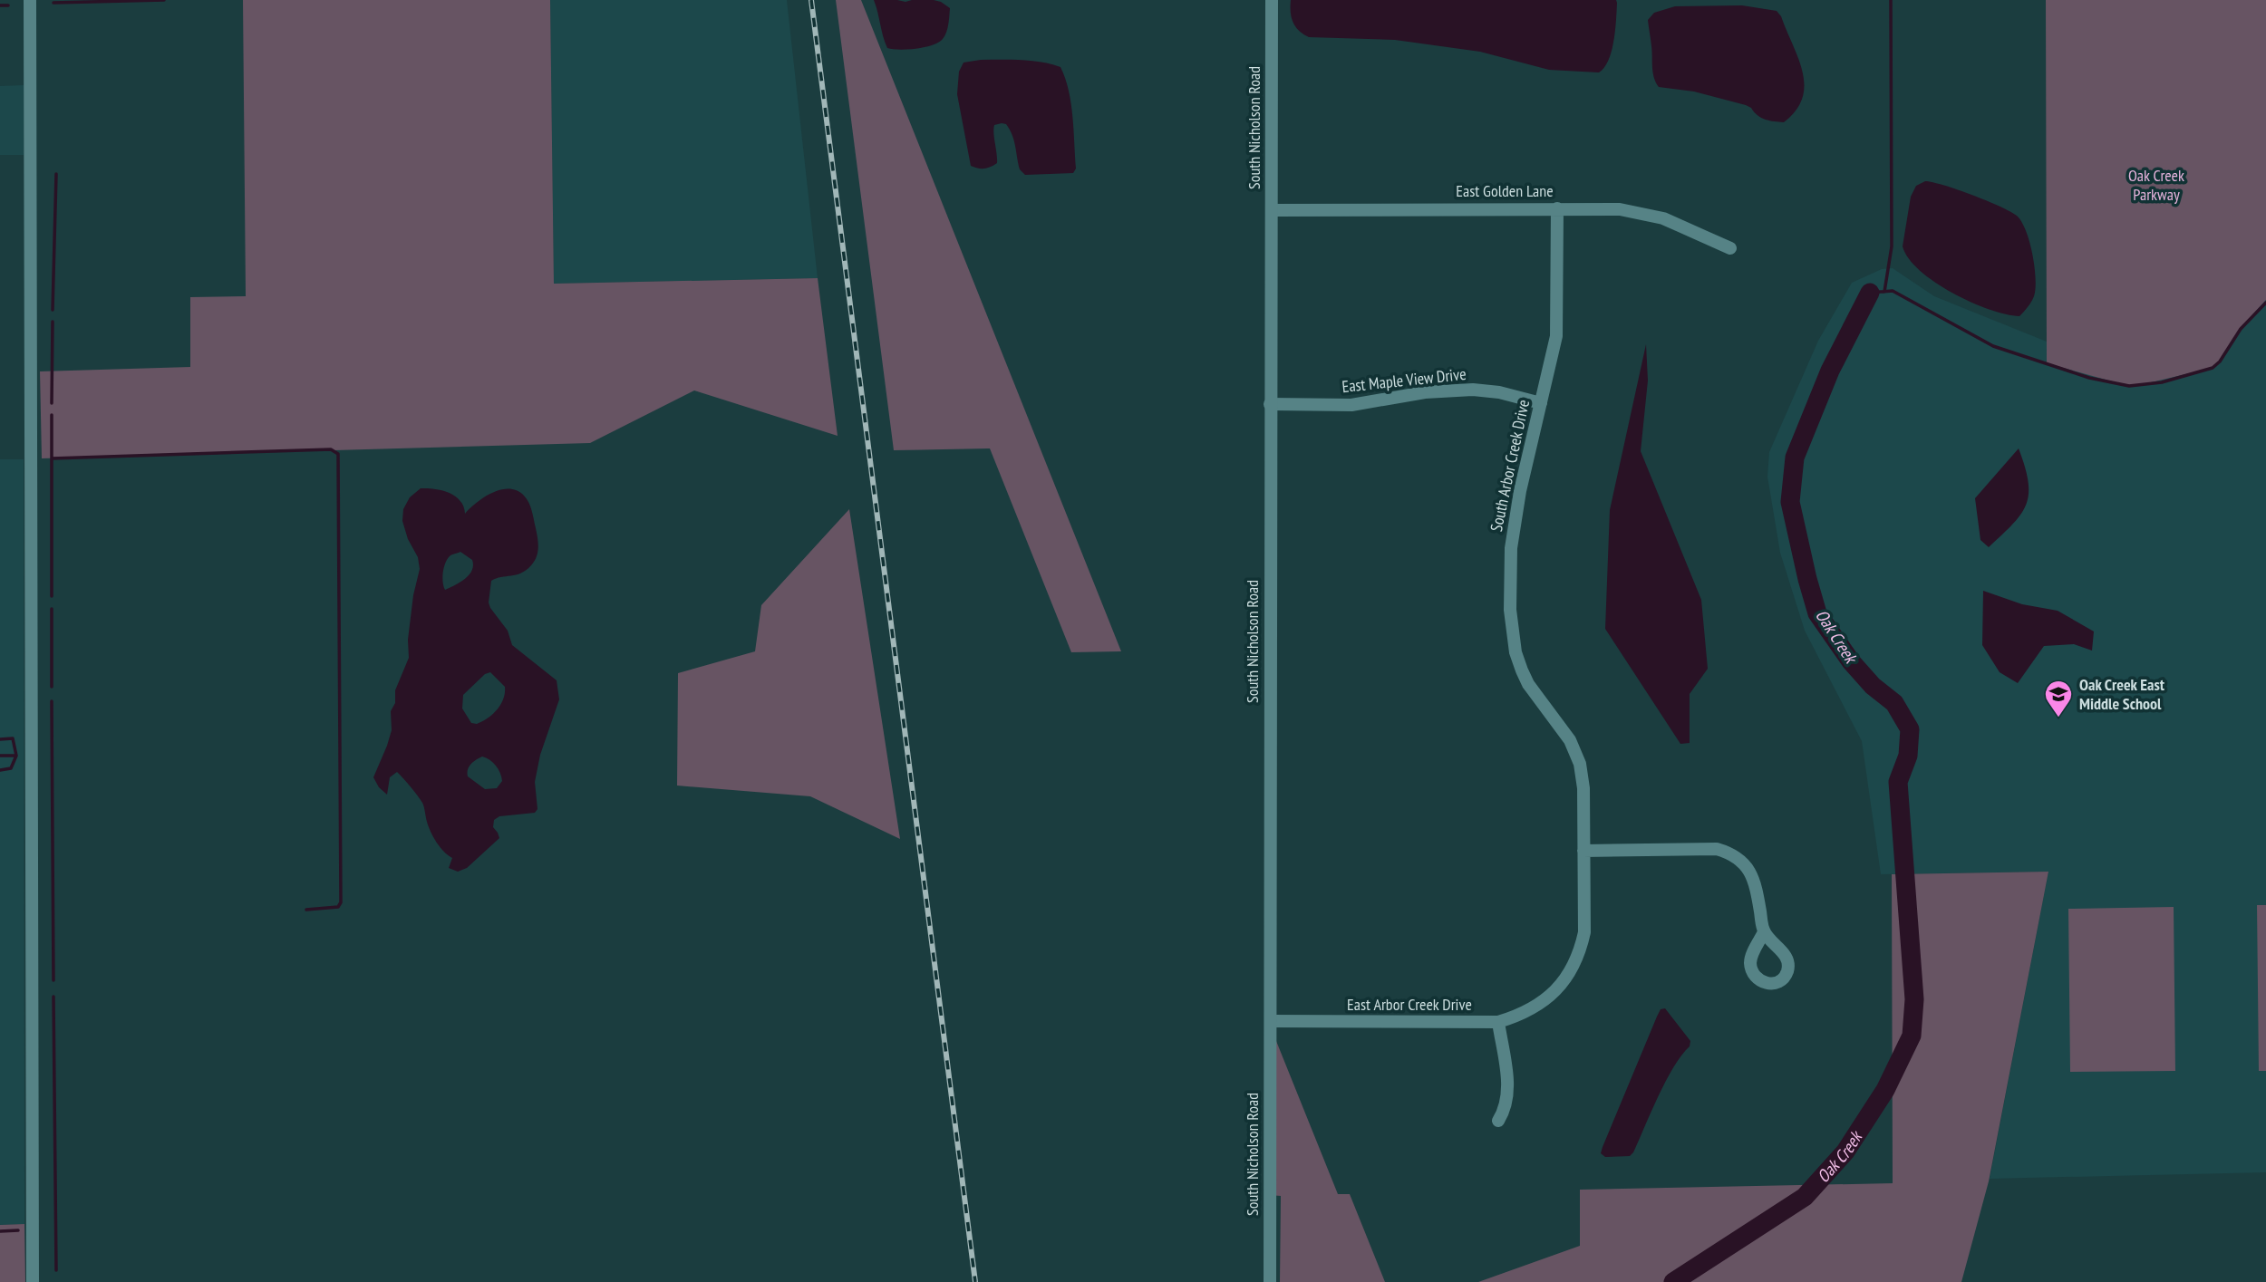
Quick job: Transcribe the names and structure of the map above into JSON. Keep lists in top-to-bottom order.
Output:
{
  "streets": {
    "street": [
      "South Nicholson Road",
      "East Golden Lane",
      "East Maple View Drive",
      "South Arbor Creek Drive",
      "East Arbor Creek Drive"
    ]
  },
  "crossings": [
    ["South Nicholson Road", "East Golden Lane"],
    ["South Nicholson Road", "East Maple View Drive"],
    ["South Nicholson Road", "East Arbor Creek Drive"],
    ["East Golden Lane", "South Arbor Creek Drive"],
    ["East Maple View Drive", "South Arbor Creek Drive"],
    ["South Arbor Creek Drive", "East Arbor Creek Drive"]
  ],
  "water": ["Oak Creek"],
  "parks": ["Oak Creek Parkway"],
  "places": {
    "school or university": ["Oak Creek East Middle School"]
  }
}
